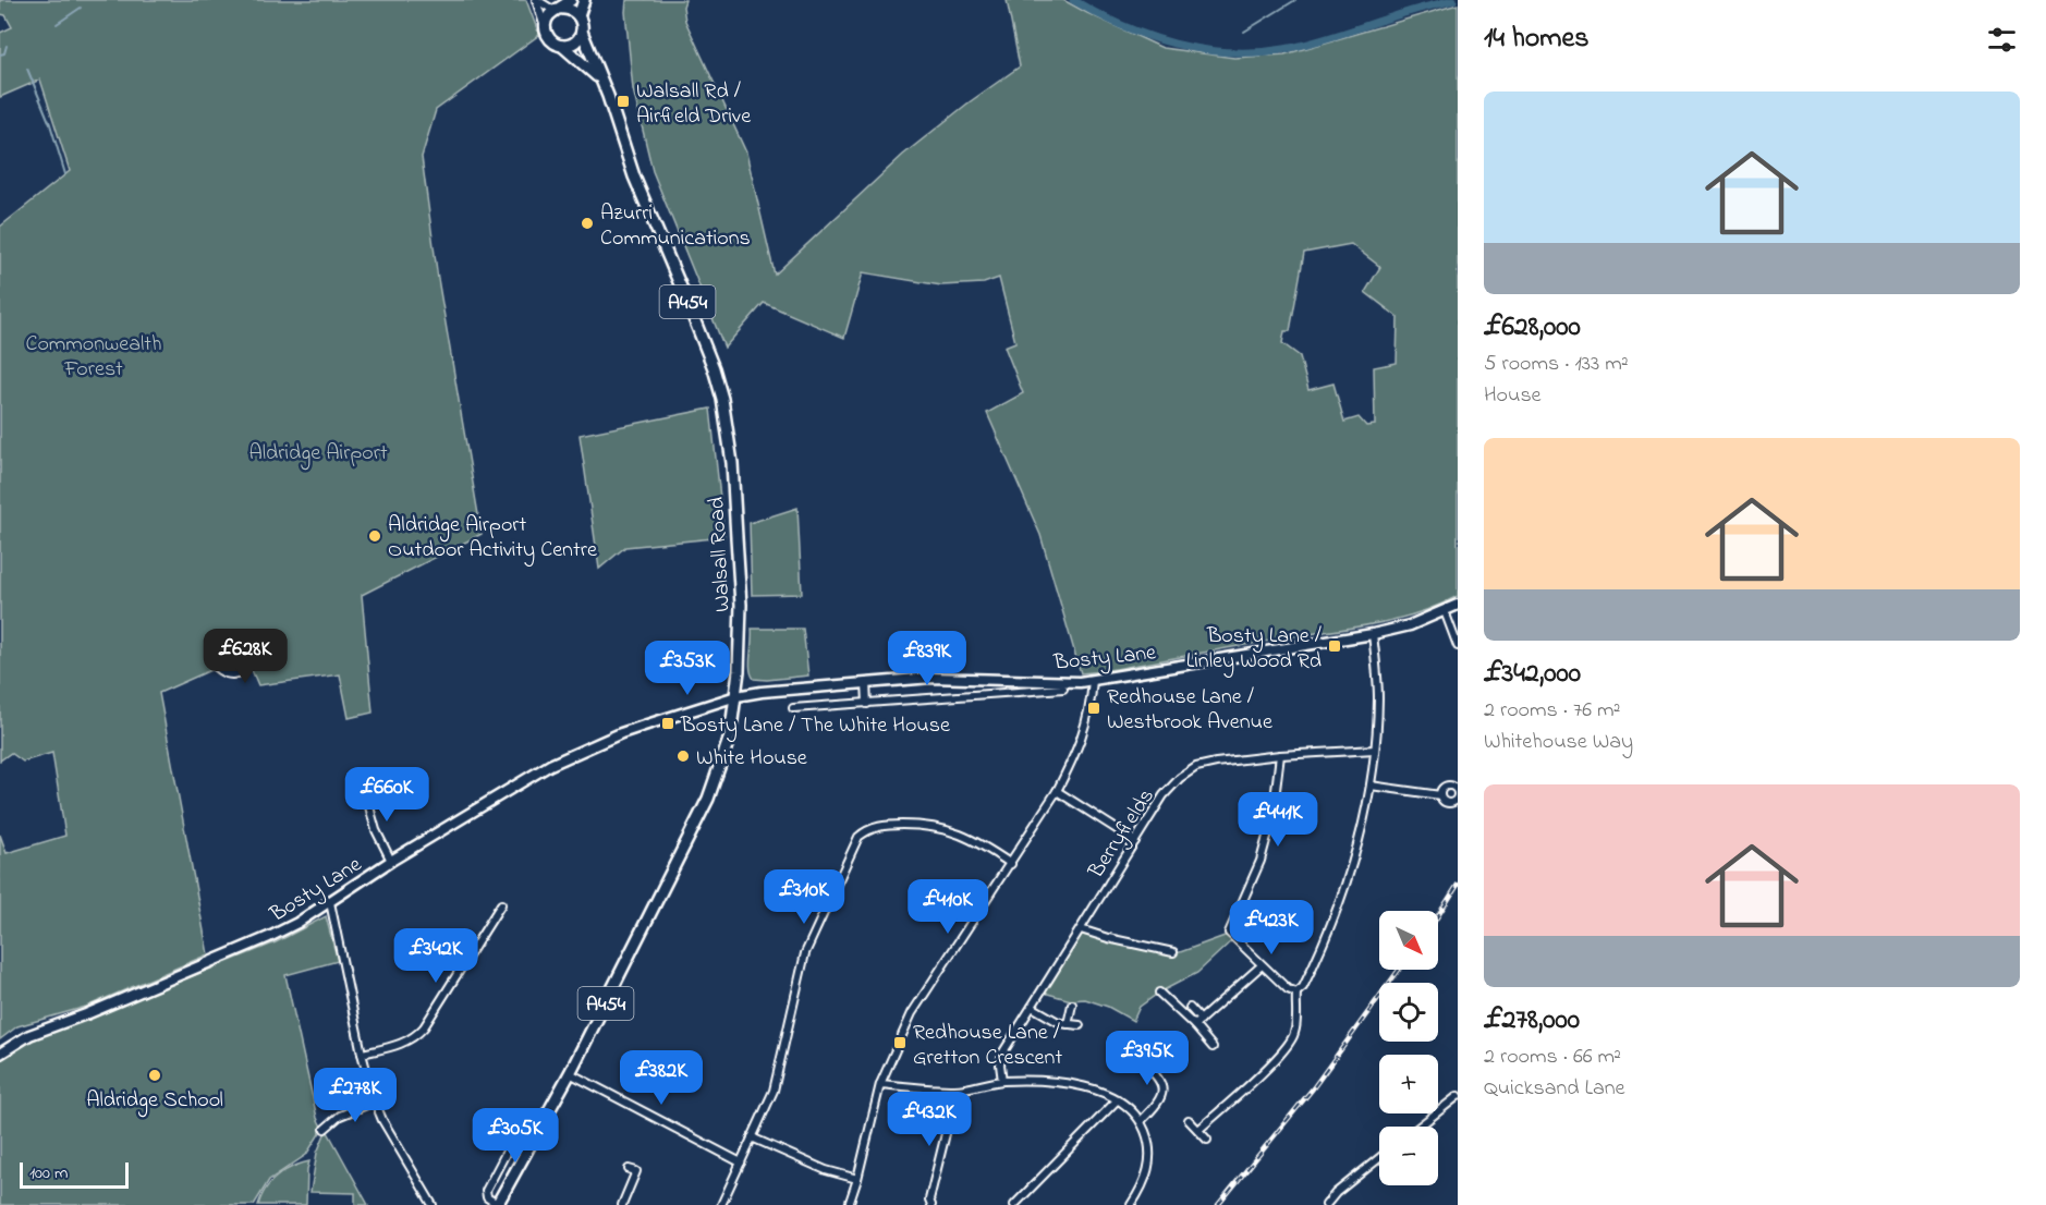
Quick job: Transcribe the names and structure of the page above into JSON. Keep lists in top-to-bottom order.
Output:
{
  "streets": {
    "main road": ["A454", "Walsall Road", "Bosty Lane"],
    "street": ["Berryfields"]
  },
  "crossings": [
    ["Walsall Road", "Bosty Lane"]
  ],
  "parks": ["Commonwealth Forest", "Aldridge Airport"],
  "places": {
    "transit": [
      "Walsall Rd / Airfield Drive",
      "Bosty Lane / Linley Wood Rd",
      "Redhouse Lane / Westbrook Avenue",
      "Bosty Lane / The White House",
      "Redhouse Lane / Gretton Crescent"
    ],
    "other": [
      "Azurri Communications",
      "Aldridge Airport Outdoor Activity Centre",
      "White House",
      "Aldridge School"
    ]
  },
  "scale_bar": "100 m",
  "north": "bottom right",
  "page": {
    "heading": "14 homes",
    "list": [
      {
        "name": "£628,000",
        "note": "5 rooms · 133 m² · House"
      },
      {
        "name": "£342,000",
        "note": "2 rooms · 76 m² · Whitehouse Way"
      },
      {
        "name": "£278,000",
        "note": "2 rooms · 66 m² · Quicksand Lane"
      }
    ],
    "price": [
      "£628K",
      "£839K",
      "£353K",
      "£660K",
      "£441K",
      "£310K",
      "£410K",
      "£423K",
      "£342K",
      "£395K",
      "£382K",
      "£278K",
      "£432K",
      "£305K"
    ],
    "map_buttons": ["+", "−"],
    "scale": "100 m"
  }
}
